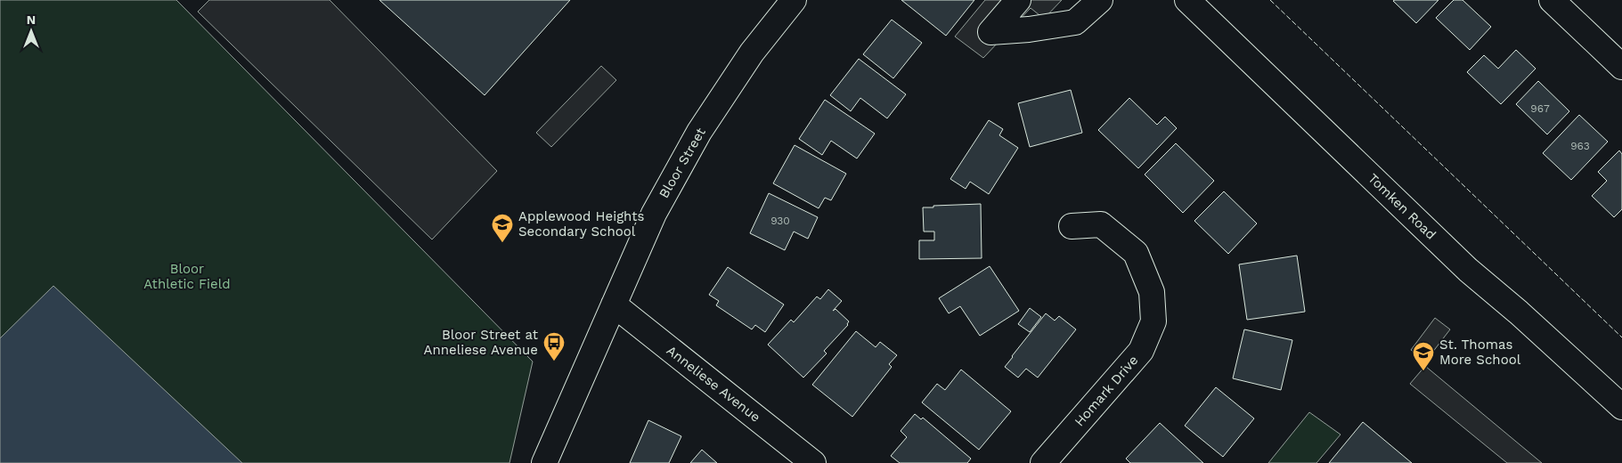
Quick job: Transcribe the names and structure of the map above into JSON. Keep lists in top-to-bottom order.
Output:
{
  "streets": {
    "street": [
      "Bloor Street",
      "Tomken Road",
      "Anneliese Avenue",
      "Homark Drive"
    ]
  },
  "crossings": [
    ["Bloor Street", "Anneliese Avenue"]
  ],
  "parks": ["Bloor Athletic Field"],
  "places": {
    "school or university": ["Applewood Heights Secondary School", "St. Thomas More School"],
    "bus stop": ["Bloor Street at Anneliese Avenue"]
  },
  "house_numbers": ["967", "963", "930"],
  "north": "top"
}
